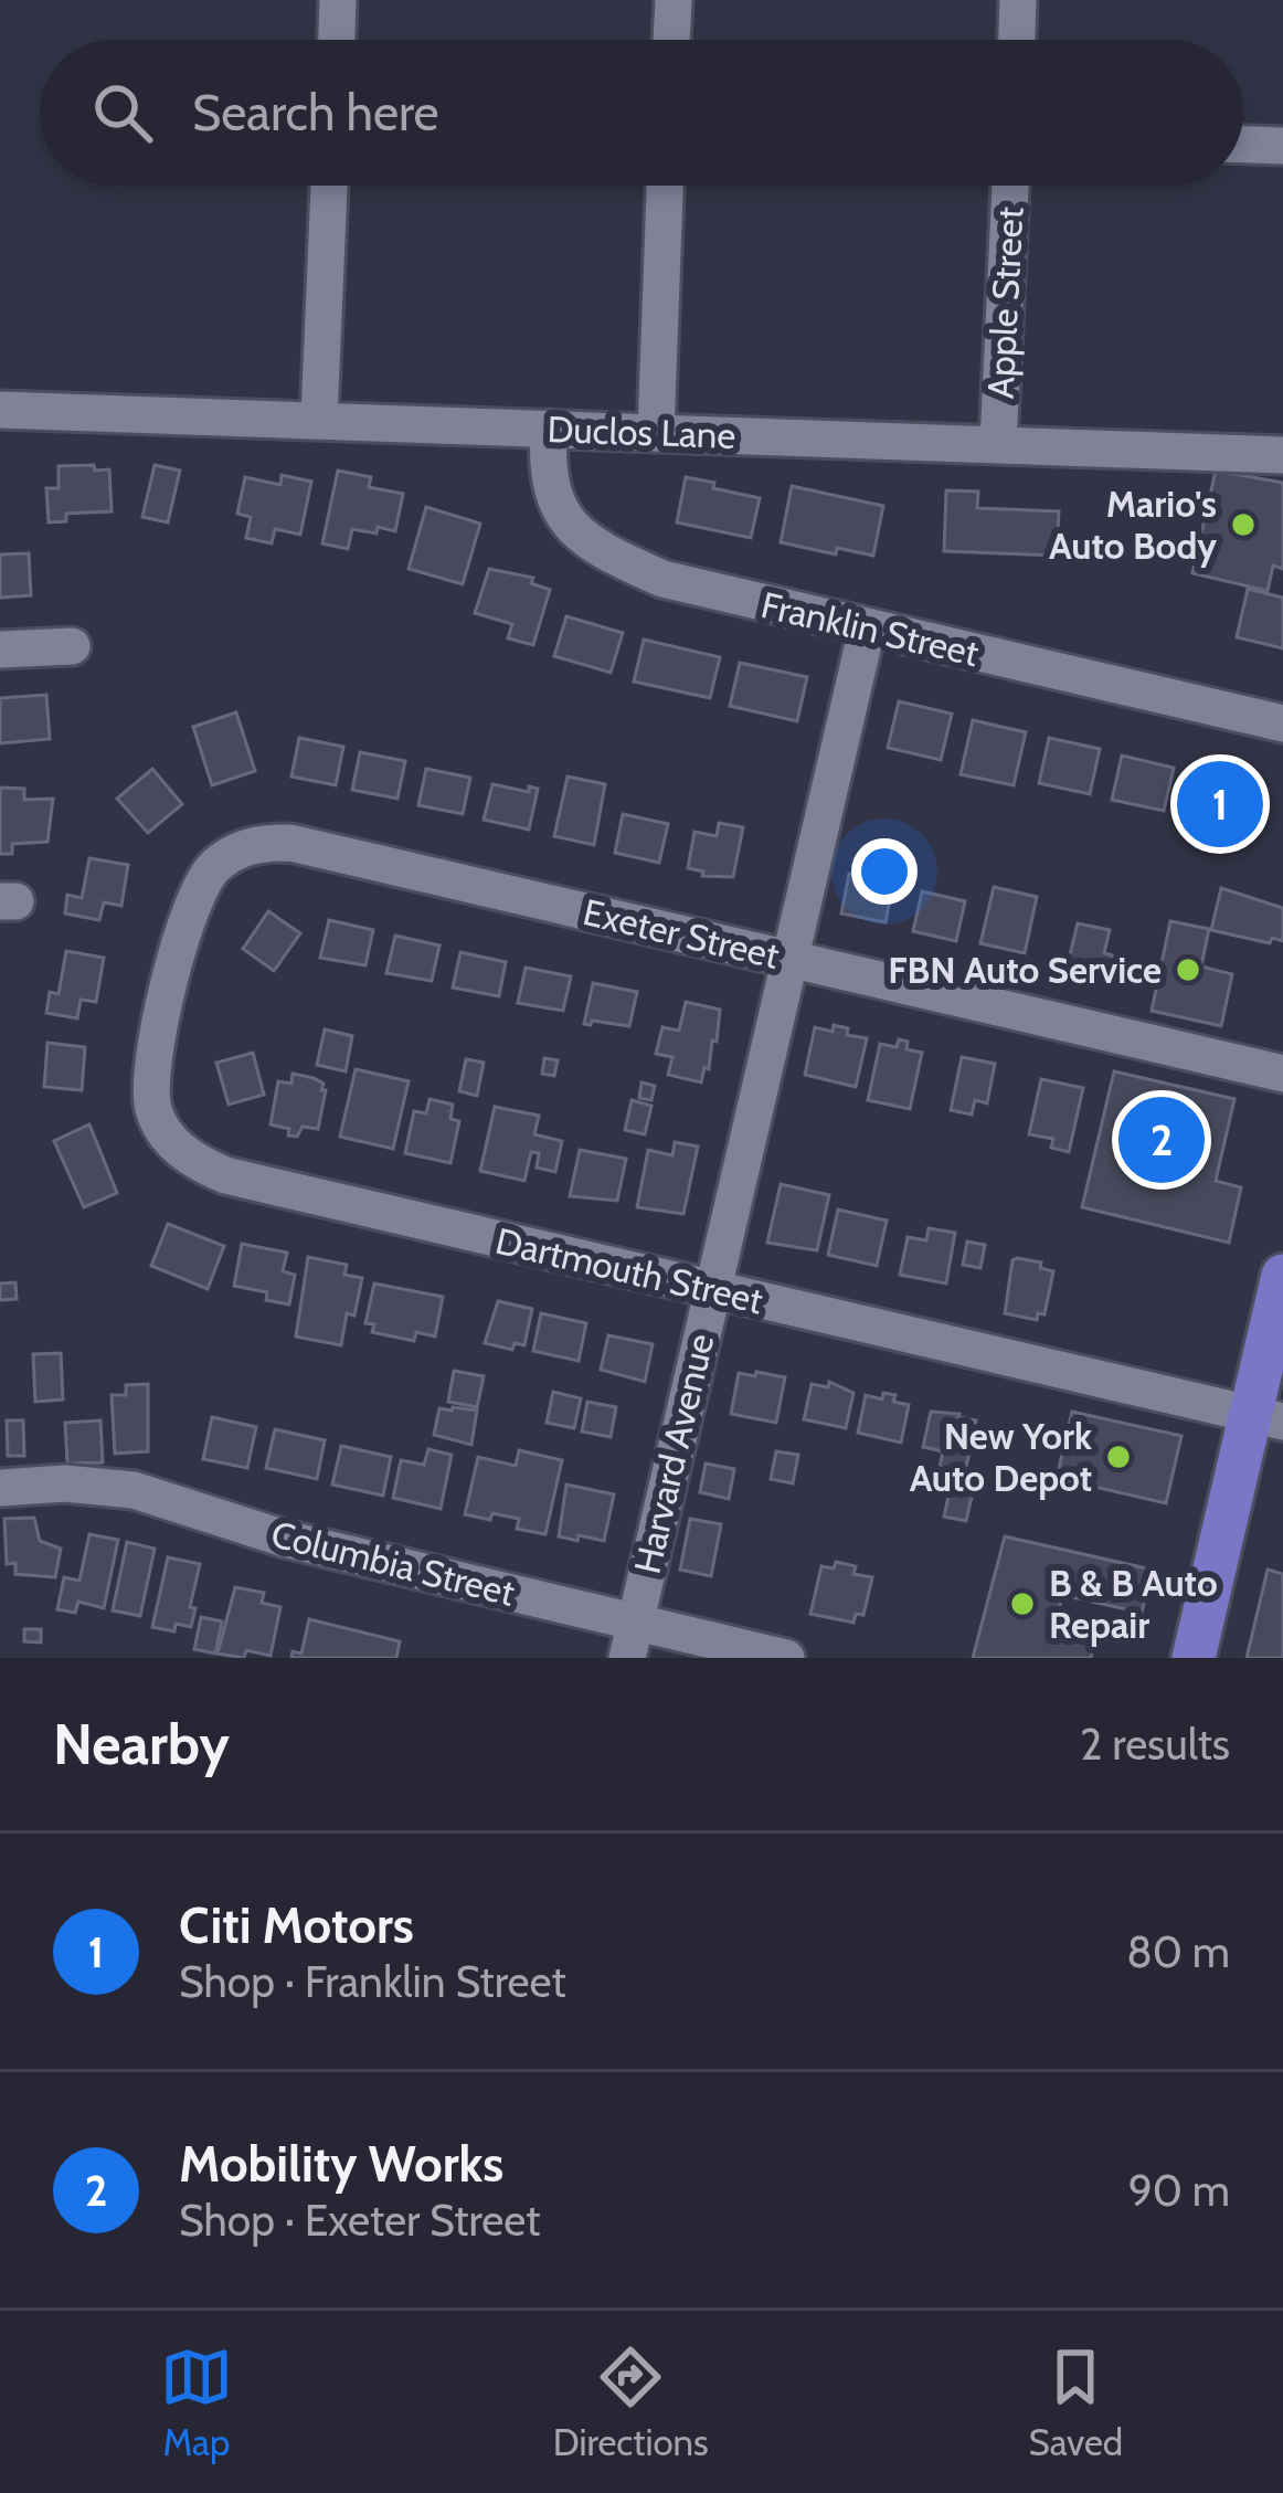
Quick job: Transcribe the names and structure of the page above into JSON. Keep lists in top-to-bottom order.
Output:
{
  "streets": {
    "street": [
      "Apple Street",
      "Duclos Lane",
      "Franklin Street",
      "Exeter Street",
      "Dartmouth Street",
      "Harvard Avenue",
      "Columbia Street"
    ]
  },
  "crossings": [
    ["Apple Street", "Duclos Lane"],
    ["Duclos Lane", "Franklin Street"],
    ["Franklin Street", "Harvard Avenue"],
    ["Exeter Street", "Dartmouth Street"],
    ["Exeter Street", "Harvard Avenue"],
    ["Dartmouth Street", "Harvard Avenue"],
    ["Harvard Avenue", "Columbia Street"]
  ],
  "places": [
    "Mario's Auto Body",
    "FBN Auto Service",
    "New York Auto Depot",
    "B & B Auto Repair"
  ],
  "page": {
    "search": "Search here",
    "pins": ["1", "2"],
    "heading": ["Nearby", "2 results"],
    "list": [
      {
        "mark": "1",
        "name": "Citi Motors",
        "note": "Shop · Franklin Street",
        "value": "80 m"
      },
      {
        "mark": "2",
        "name": "Mobility Works",
        "note": "Shop · Exeter Street",
        "value": "90 m"
      }
    ],
    "nav": ["Map", "Directions", "Saved"]
  }
}
